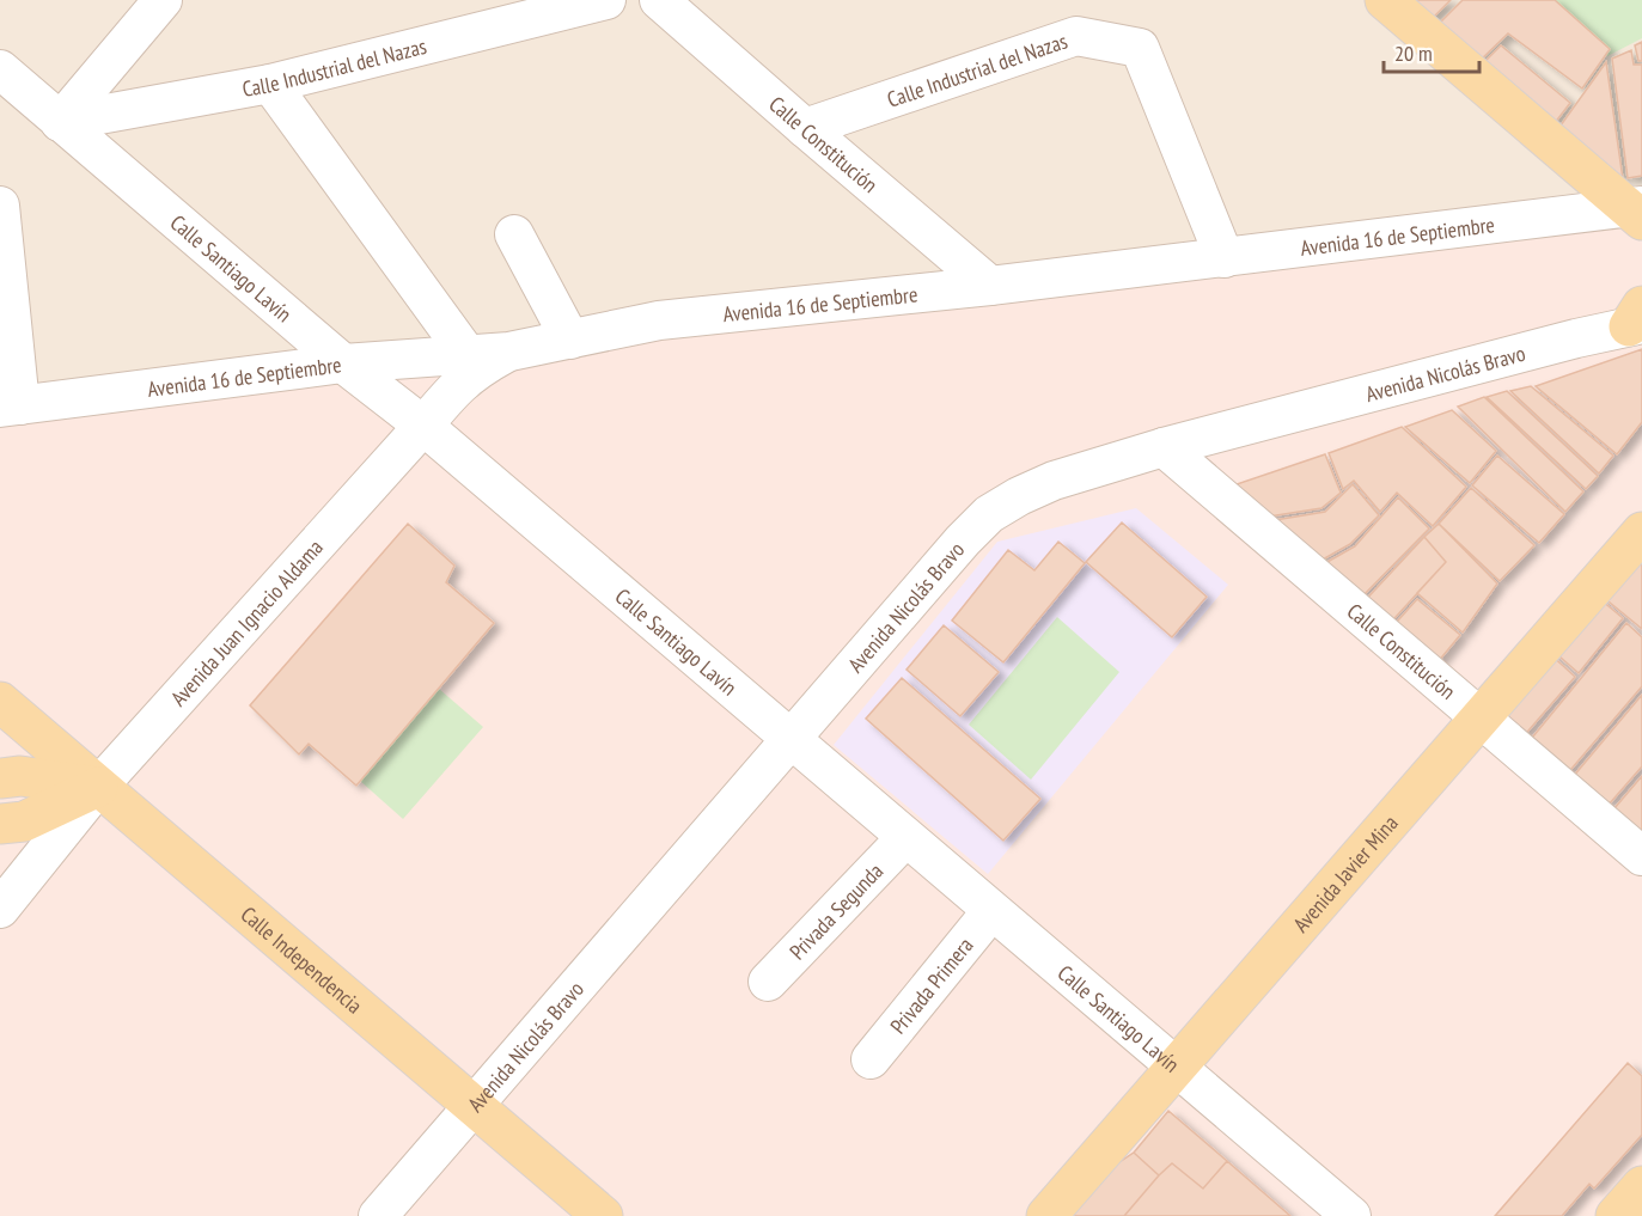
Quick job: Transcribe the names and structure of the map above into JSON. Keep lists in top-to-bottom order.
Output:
{
  "streets": {
    "main road": ["Avenida Javier Mina", "Calle Independencia"],
    "street": [
      "Calle Industrial del Nazas",
      "Calle Constitución",
      "Avenida 16 de Septiembre",
      "Calle Santiago Lavín",
      "Avenida Nicolás Bravo",
      "Avenida Juan Ignacio Aldama",
      "Privada Segunda",
      "Privada Primera"
    ]
  },
  "crossings": [
    ["Calle Industrial del Nazas", "Calle Constitución"],
    ["Calle Industrial del Nazas", "Avenida 16 de Septiembre"],
    ["Calle Industrial del Nazas", "Calle Santiago Lavín"],
    ["Calle Constitución", "Avenida 16 de Septiembre"],
    ["Calle Constitución", "Avenida Nicolás Bravo"],
    ["Calle Constitución", "Avenida Javier Mina"],
    ["Avenida 16 de Septiembre", "Calle Santiago Lavín"],
    ["Avenida 16 de Septiembre", "Avenida Juan Ignacio Aldama"],
    ["Calle Santiago Lavín", "Avenida Nicolás Bravo"],
    ["Calle Santiago Lavín", "Avenida Juan Ignacio Aldama"],
    ["Calle Santiago Lavín", "Avenida Javier Mina"],
    ["Calle Santiago Lavín", "Privada Segunda"],
    ["Calle Santiago Lavín", "Privada Primera"],
    ["Avenida Nicolás Bravo", "Calle Independencia"],
    ["Avenida Juan Ignacio Aldama", "Calle Independencia"]
  ],
  "scale_bar": "20 m"
}
